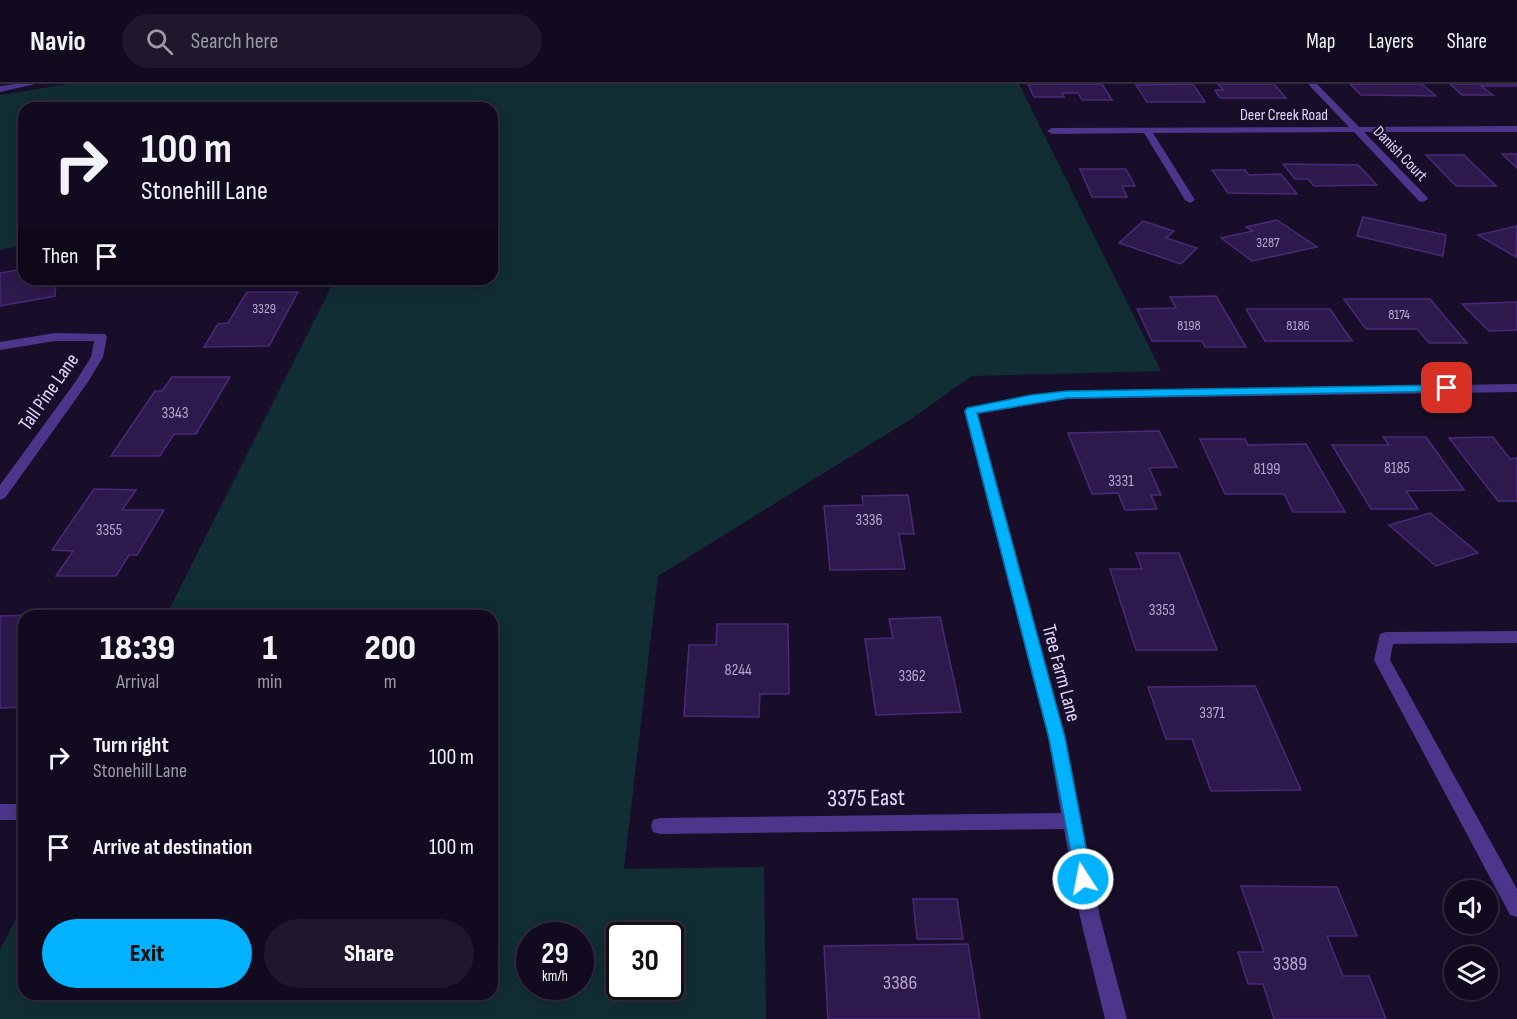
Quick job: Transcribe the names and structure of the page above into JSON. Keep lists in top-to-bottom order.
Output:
{
  "streets": {
    "street": [
      "Deer Creek Road",
      "Danish Court",
      "Tall Pine Lane",
      "Tree Farm Lane",
      "3375 East"
    ]
  },
  "crossings": [
    ["Deer Creek Road", "Danish Court"],
    ["Tree Farm Lane", "3375 East"]
  ],
  "house_numbers": [
    "3287",
    "3329",
    "8174",
    "8198",
    "8186",
    "3343",
    "8185",
    "8199",
    "3331",
    "3336",
    "3355",
    "3353",
    "8244",
    "3362",
    "3371",
    "3389",
    "3386"
  ],
  "page": {
    "header": "Navio",
    "search": "Search here",
    "nav": ["Map", "Layers", "Share"],
    "turn": ["100 m", "Stonehill Lane"],
    "then": "Then",
    "eta": [
      "18:39",
      "Arrival",
      "1",
      "min",
      "200",
      "m"
    ],
    "list": [
      {
        "name": "Turn right",
        "note": "Stonehill Lane",
        "value": "100 m"
      },
      {
        "name": "Arrive at destination",
        "value": "100 m"
      }
    ],
    "buttons": ["Exit", "Share"],
    "speed": "29 km/h",
    "limit": "30"
  }
}
